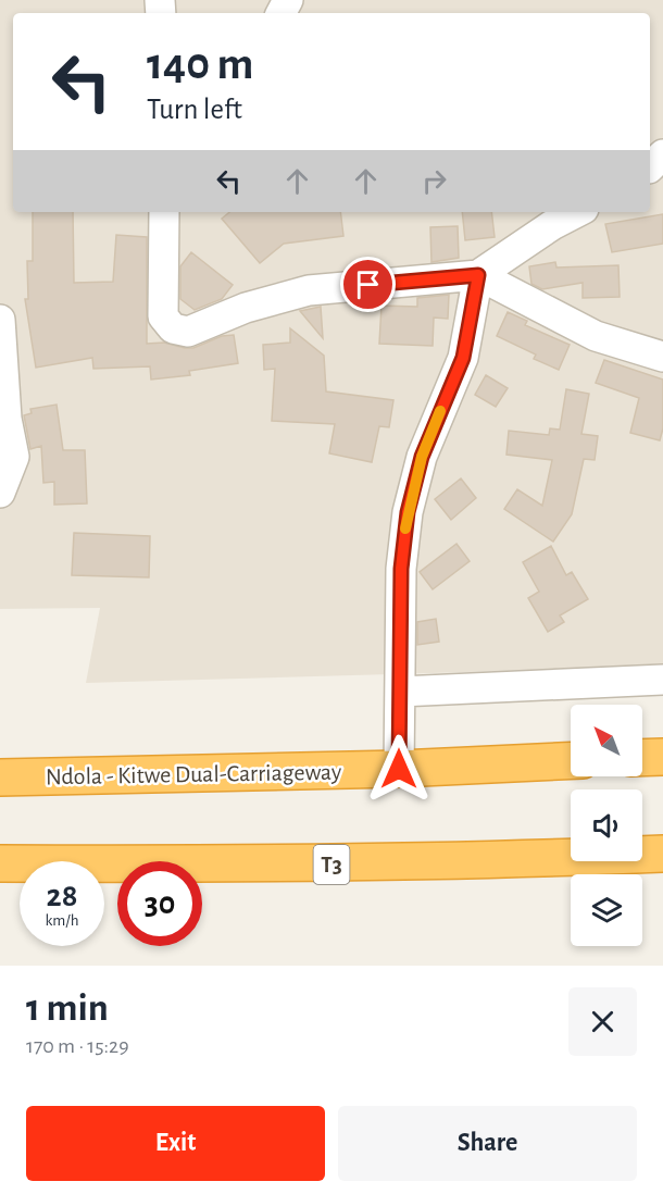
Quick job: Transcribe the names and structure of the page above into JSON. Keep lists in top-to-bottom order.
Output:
{
  "streets": {
    "highway": ["Ndola - Kitwe Dual-Carriageway", "T3"]
  },
  "north": "top left",
  "page": {
    "turn": ["140 m", "Turn left"],
    "speed": "28 km/h",
    "limit": "30",
    "heading": ["1 min", "170 m · 15:29"],
    "buttons": ["Exit", "Share"]
  }
}
